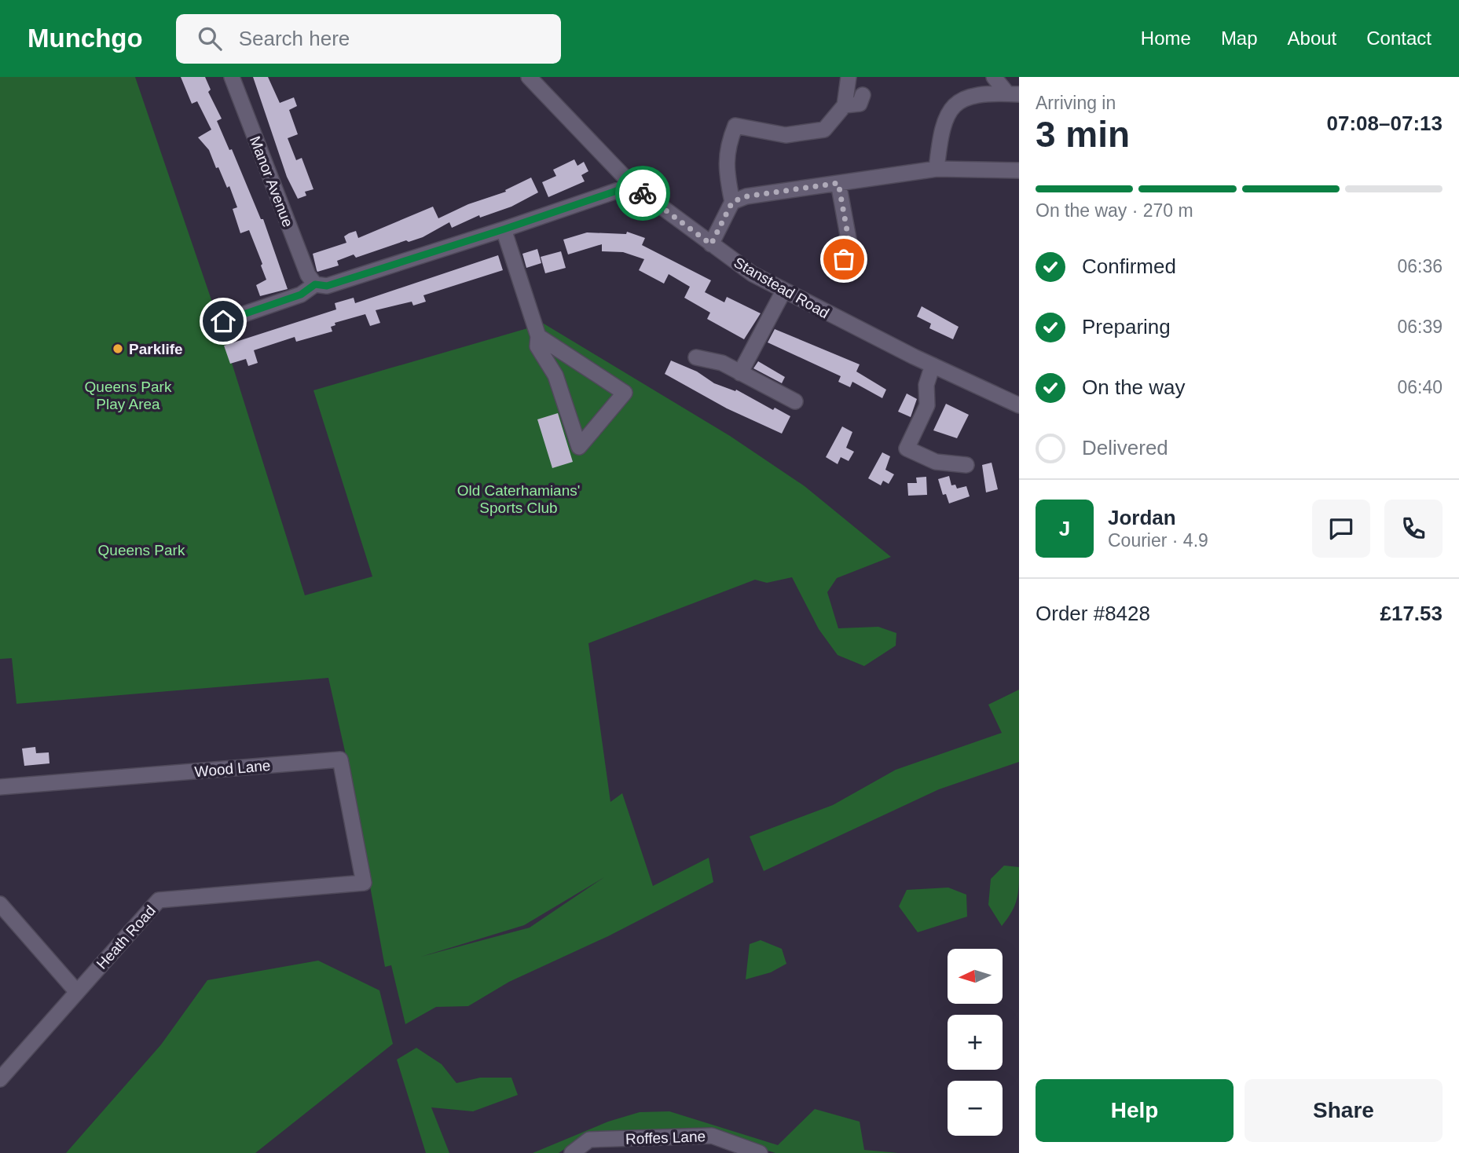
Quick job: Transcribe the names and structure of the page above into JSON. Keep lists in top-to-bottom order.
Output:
{
  "streets": {
    "street": [
      "Manor Avenue",
      "Stanstead Road",
      "Wood Lane",
      "Heath Road",
      "Roffes Lane"
    ]
  },
  "crossings": [
    ["Wood Lane", "Heath Road"]
  ],
  "parks": ["Queens Park Play Area", "Old Caterhamians' Sports Club", "Queens Park"],
  "places": ["Parklife"],
  "north": "left",
  "page": {
    "header": "Munchgo",
    "search": "Search here",
    "nav": [
      "Home",
      "Map",
      "About",
      "Contact"
    ],
    "heading": ["3 min", "Arriving in", "07:08–07:13"],
    "panel": [
      "Jordan",
      "Courier · 4.9",
      "Order #8428",
      "£17.53"
    ],
    "bar": "On the way · 270 m",
    "list": [
      ["Confirmed", "06:36"],
      ["Preparing", "06:39"],
      ["On the way", "06:40"],
      "Delivered"
    ],
    "round": "J",
    "map_buttons": ["+", "−"],
    "buttons": ["Help", "Share"]
  }
}
